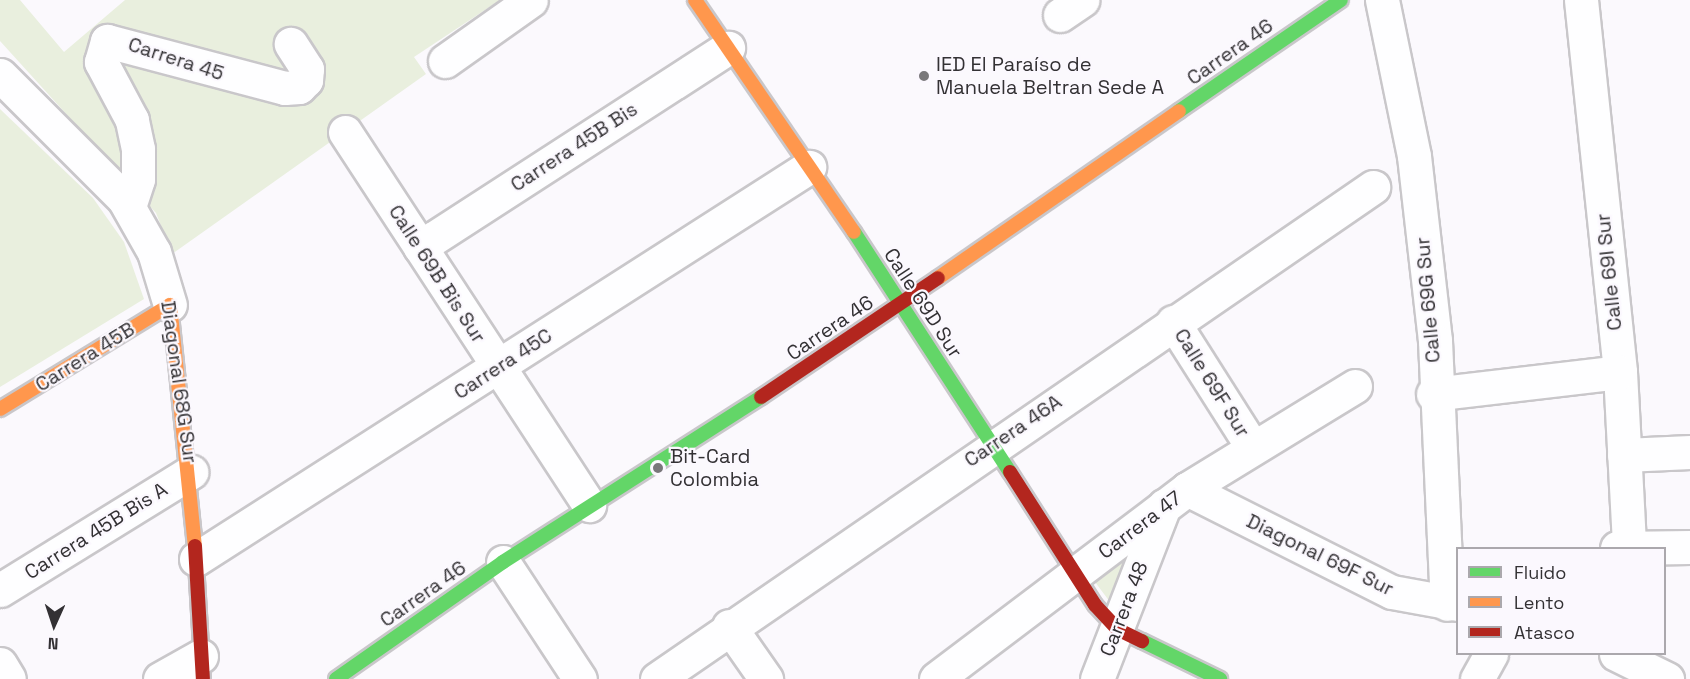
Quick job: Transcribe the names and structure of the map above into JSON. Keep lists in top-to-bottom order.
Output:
{
  "streets": {
    "street": [
      "Carrera 46",
      "Carrera 45",
      "Carrera 45B Bis",
      "Calle 69I Sur",
      "Calle 69B Bis Sur",
      "Calle 69G Sur",
      "Calle 69D Sur",
      "Carrera 45B",
      "Carrera 45C",
      "Diagonal 68G Sur",
      "Calle 69F Sur",
      "Carrera 46A",
      "Carrera 47",
      "Carrera 45B Bis A",
      "Diagonal 69F Sur",
      "Carrera 48"
    ]
  },
  "crossings": [
    ["Carrera 46", "Calle 69B Bis Sur"],
    ["Carrera 46", "Calle 69D Sur"],
    ["Carrera 45", "Diagonal 68G Sur"],
    ["Carrera 45B Bis", "Calle 69B Bis Sur"],
    ["Carrera 45B Bis", "Calle 69D Sur"],
    ["Calle 69B Bis Sur", "Carrera 45C"],
    ["Calle 69G Sur", "Diagonal 69F Sur"],
    ["Calle 69D Sur", "Carrera 45C"],
    ["Calle 69D Sur", "Carrera 46A"],
    ["Calle 69D Sur", "Carrera 47"],
    ["Calle 69D Sur", "Carrera 48"],
    ["Carrera 45B", "Diagonal 68G Sur"],
    ["Carrera 45C", "Diagonal 68G Sur"],
    ["Diagonal 68G Sur", "Carrera 45B Bis A"],
    ["Calle 69F Sur", "Carrera 46A"],
    ["Calle 69F Sur", "Carrera 47"],
    ["Carrera 47", "Diagonal 69F Sur"],
    ["Carrera 47", "Carrera 48"],
    ["Diagonal 69F Sur", "Carrera 48"]
  ],
  "places": ["IED El Paraíso de Manuela Beltran Sede A", "Bit-Card Colombia"],
  "legend": ["Fluido", "Lento", "Atasco"],
  "north": "bottom"
}
